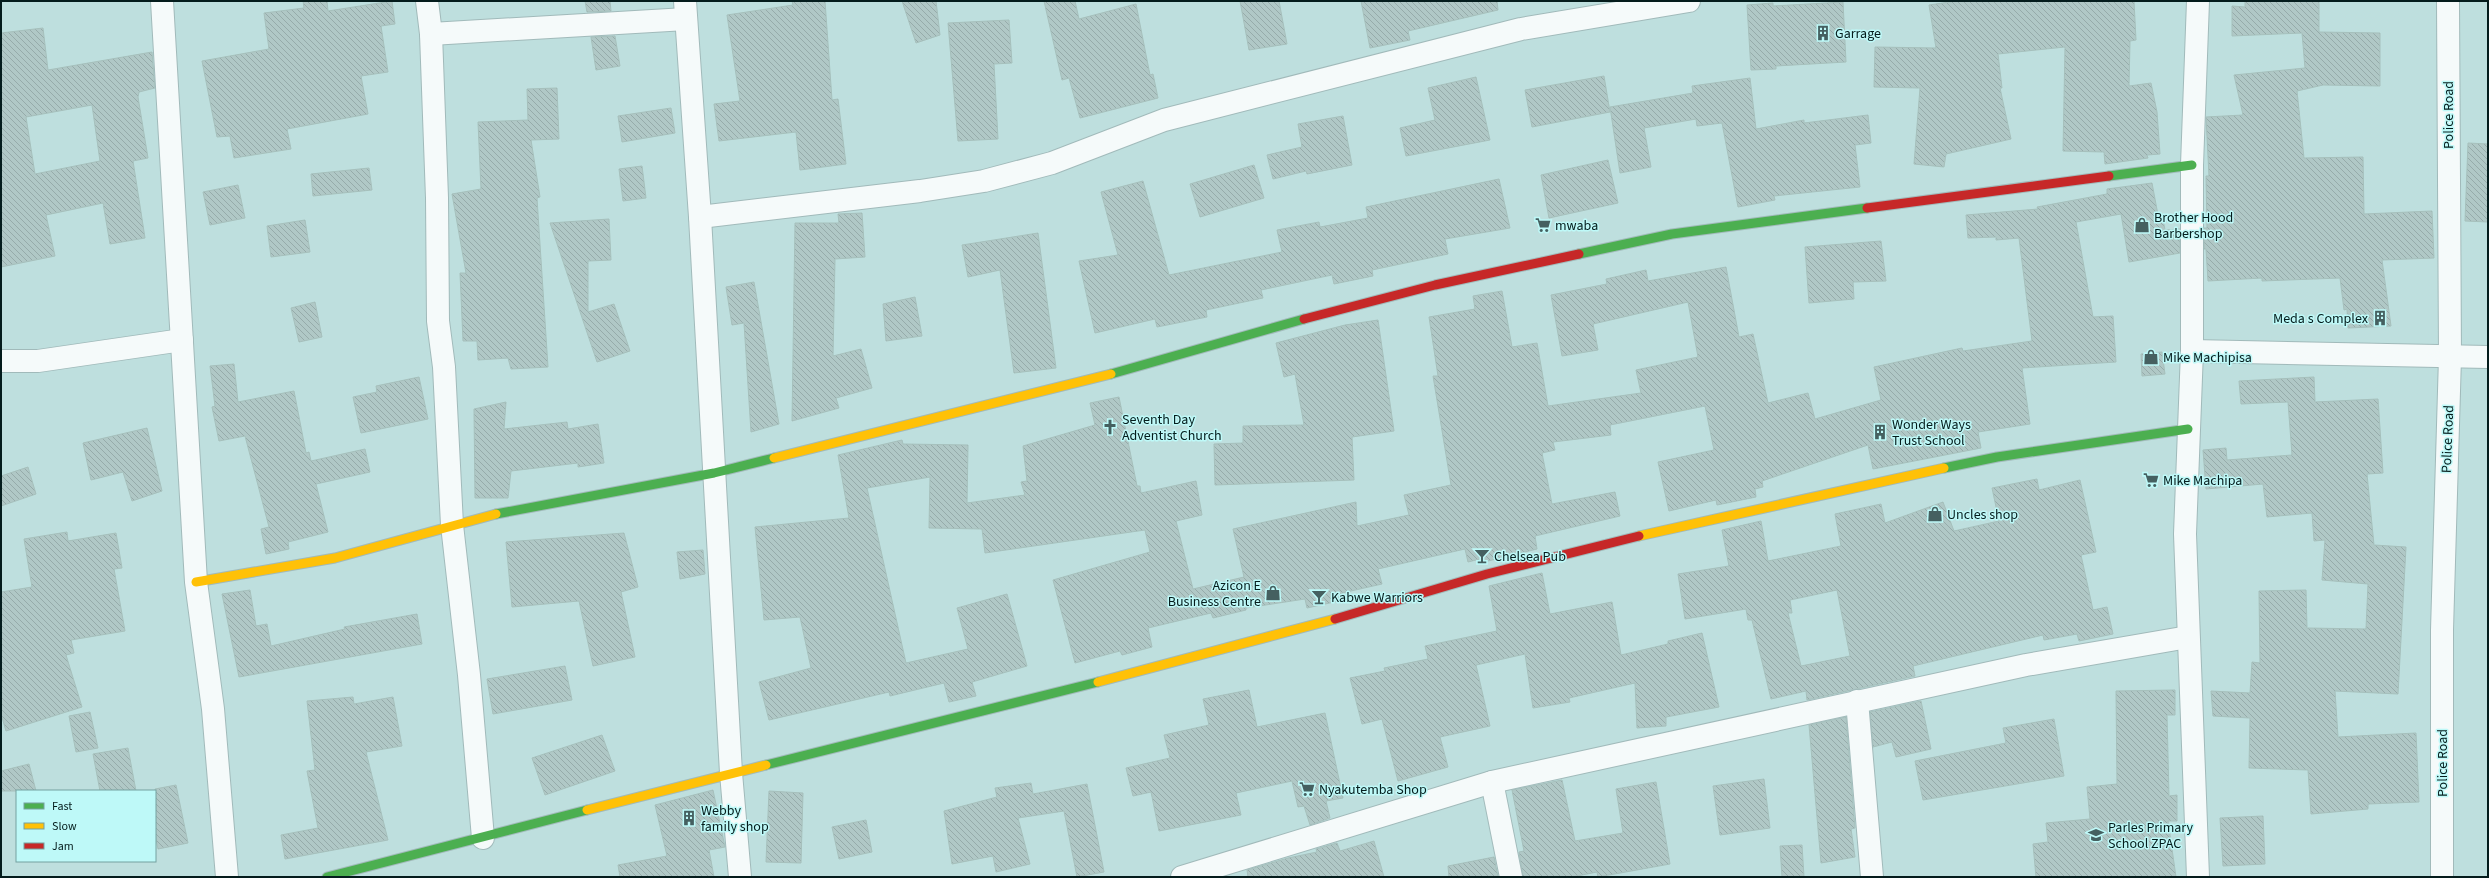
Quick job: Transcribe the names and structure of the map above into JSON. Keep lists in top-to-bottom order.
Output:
{
  "streets": {
    "street": ["Police Road"]
  },
  "places": {
    "building": [
      "Garrage",
      "Meda s Complex",
      "Wonder Ways Trust School",
      "Webby family shop"
    ],
    "supermarket": ["mwaba", "Mike Machipa", "Nyakutemba Shop"],
    "shop": [
      "Brother Hood Barbershop",
      "Mike Machipisa",
      "Uncles shop",
      "Azicon E Business Centre"
    ],
    "church": ["Seventh Day Adventist Church"],
    "bar": ["Chelsea Pub", "Kabwe Warriors"],
    "school or university": ["Parles Primary School ZPAC"]
  },
  "legend": ["Fast", "Slow", "Jam"]
}
